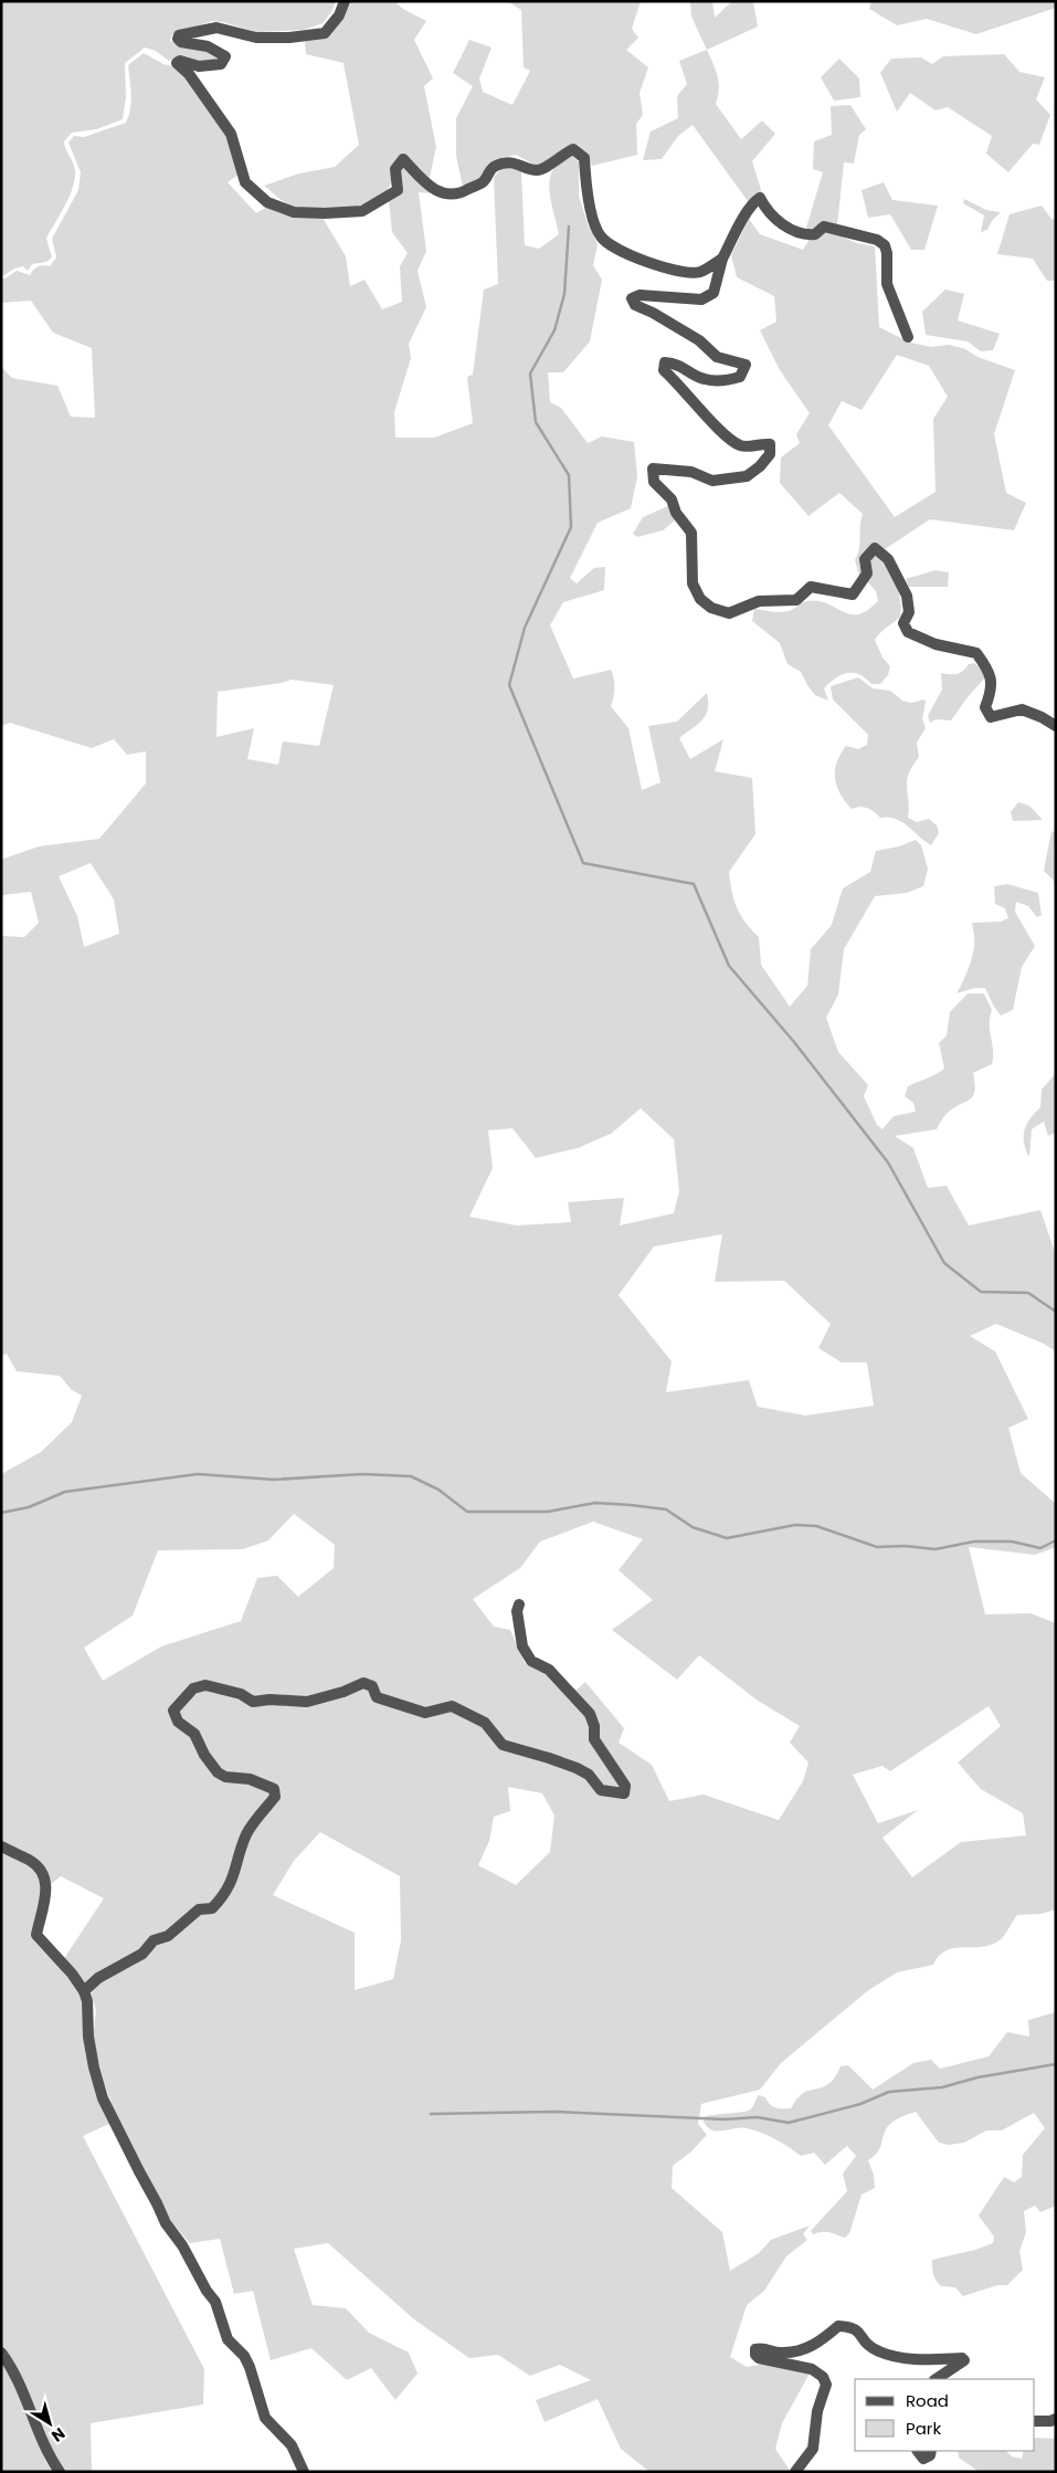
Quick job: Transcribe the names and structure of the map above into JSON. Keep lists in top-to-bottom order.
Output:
{
  "legend": ["Road", "Park"],
  "north": "bottom right"
}
